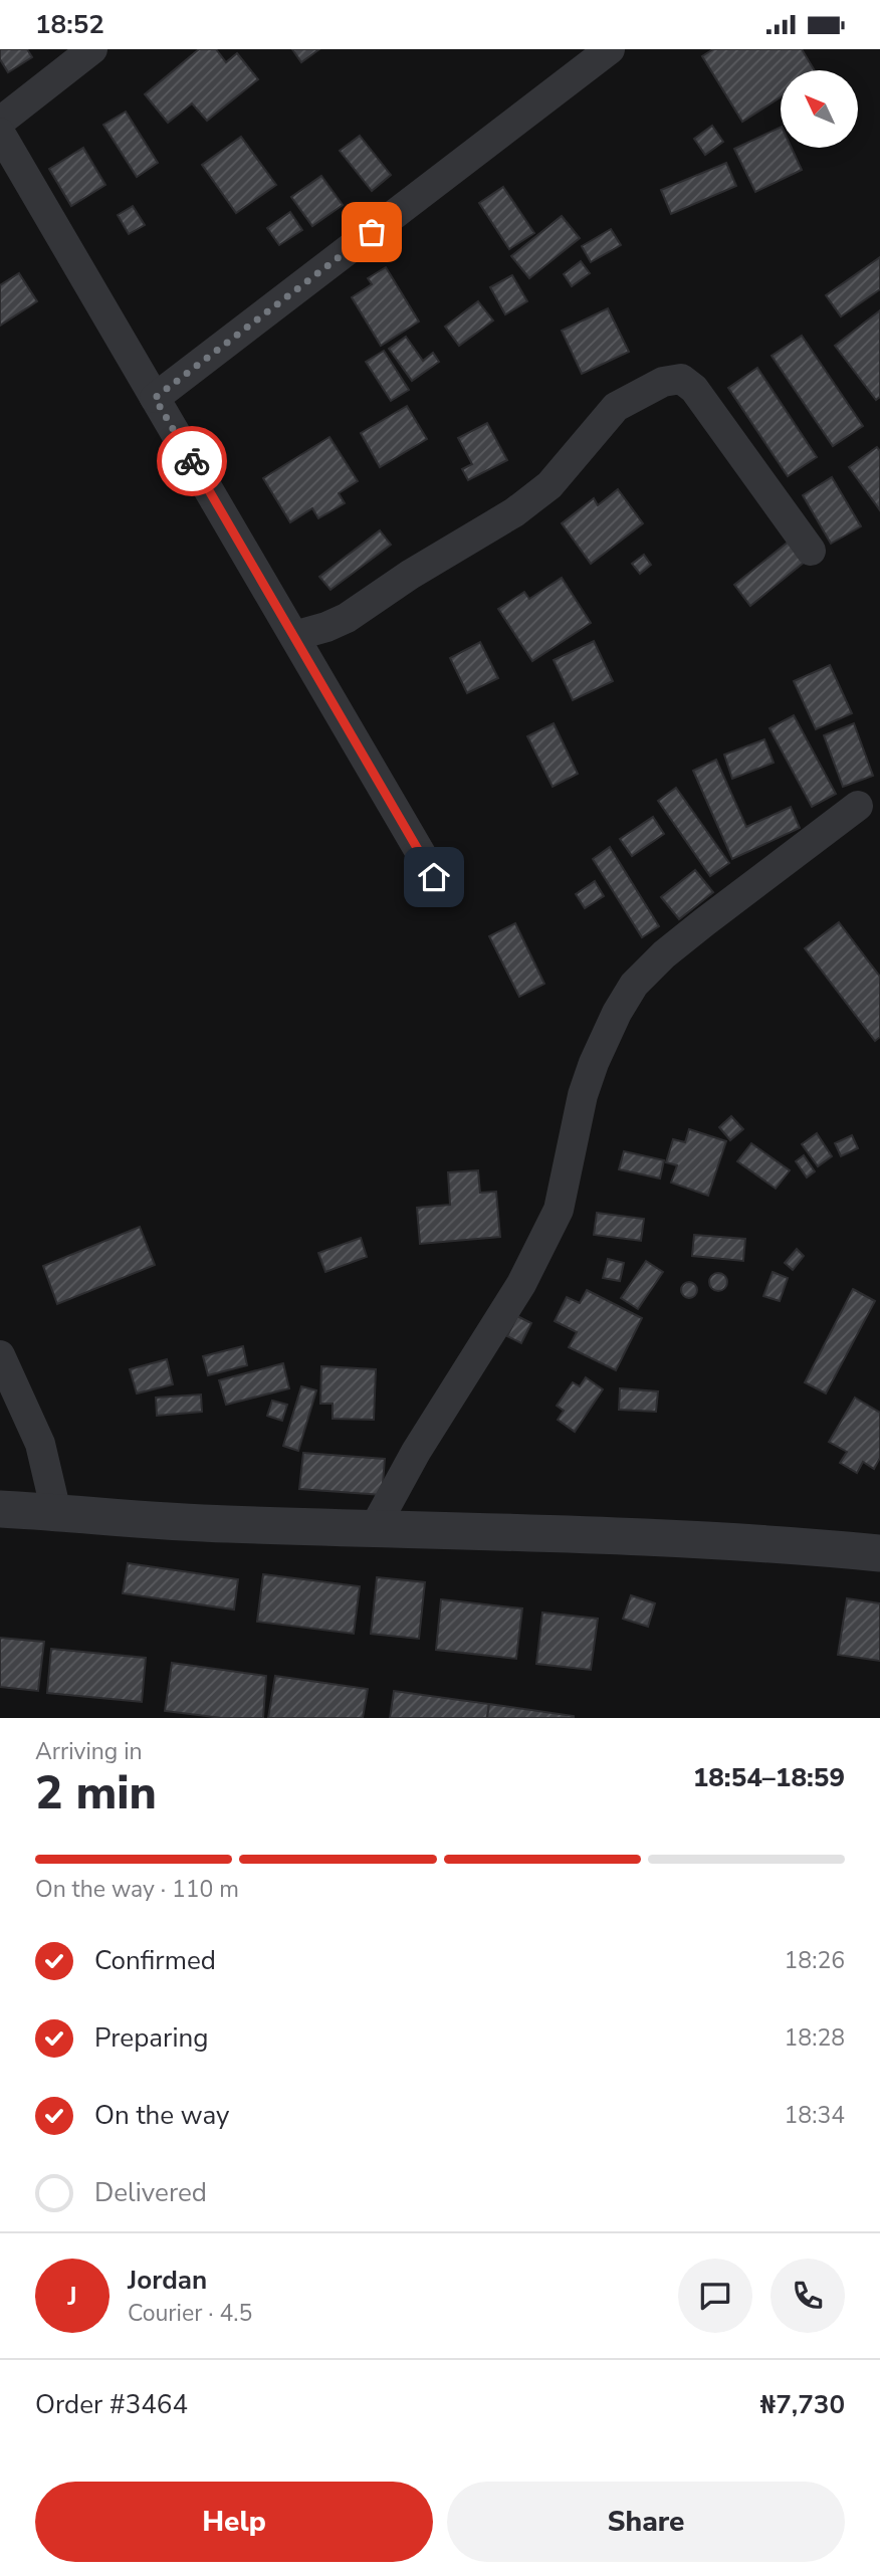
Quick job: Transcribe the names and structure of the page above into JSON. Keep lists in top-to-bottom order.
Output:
{
  "north": "top left",
  "page": {
    "status": "18:52",
    "heading": ["2 min", "Arriving in", "18:54–18:59"],
    "panel": [
      "Jordan",
      "Courier · 4.5",
      "Order #3464",
      "₦7,730"
    ],
    "bar": "On the way · 110 m",
    "list": [
      ["Confirmed", "18:26"],
      ["Preparing", "18:28"],
      ["On the way", "18:34"],
      "Delivered"
    ],
    "round": "J",
    "buttons": ["Help", "Share"]
  }
}
